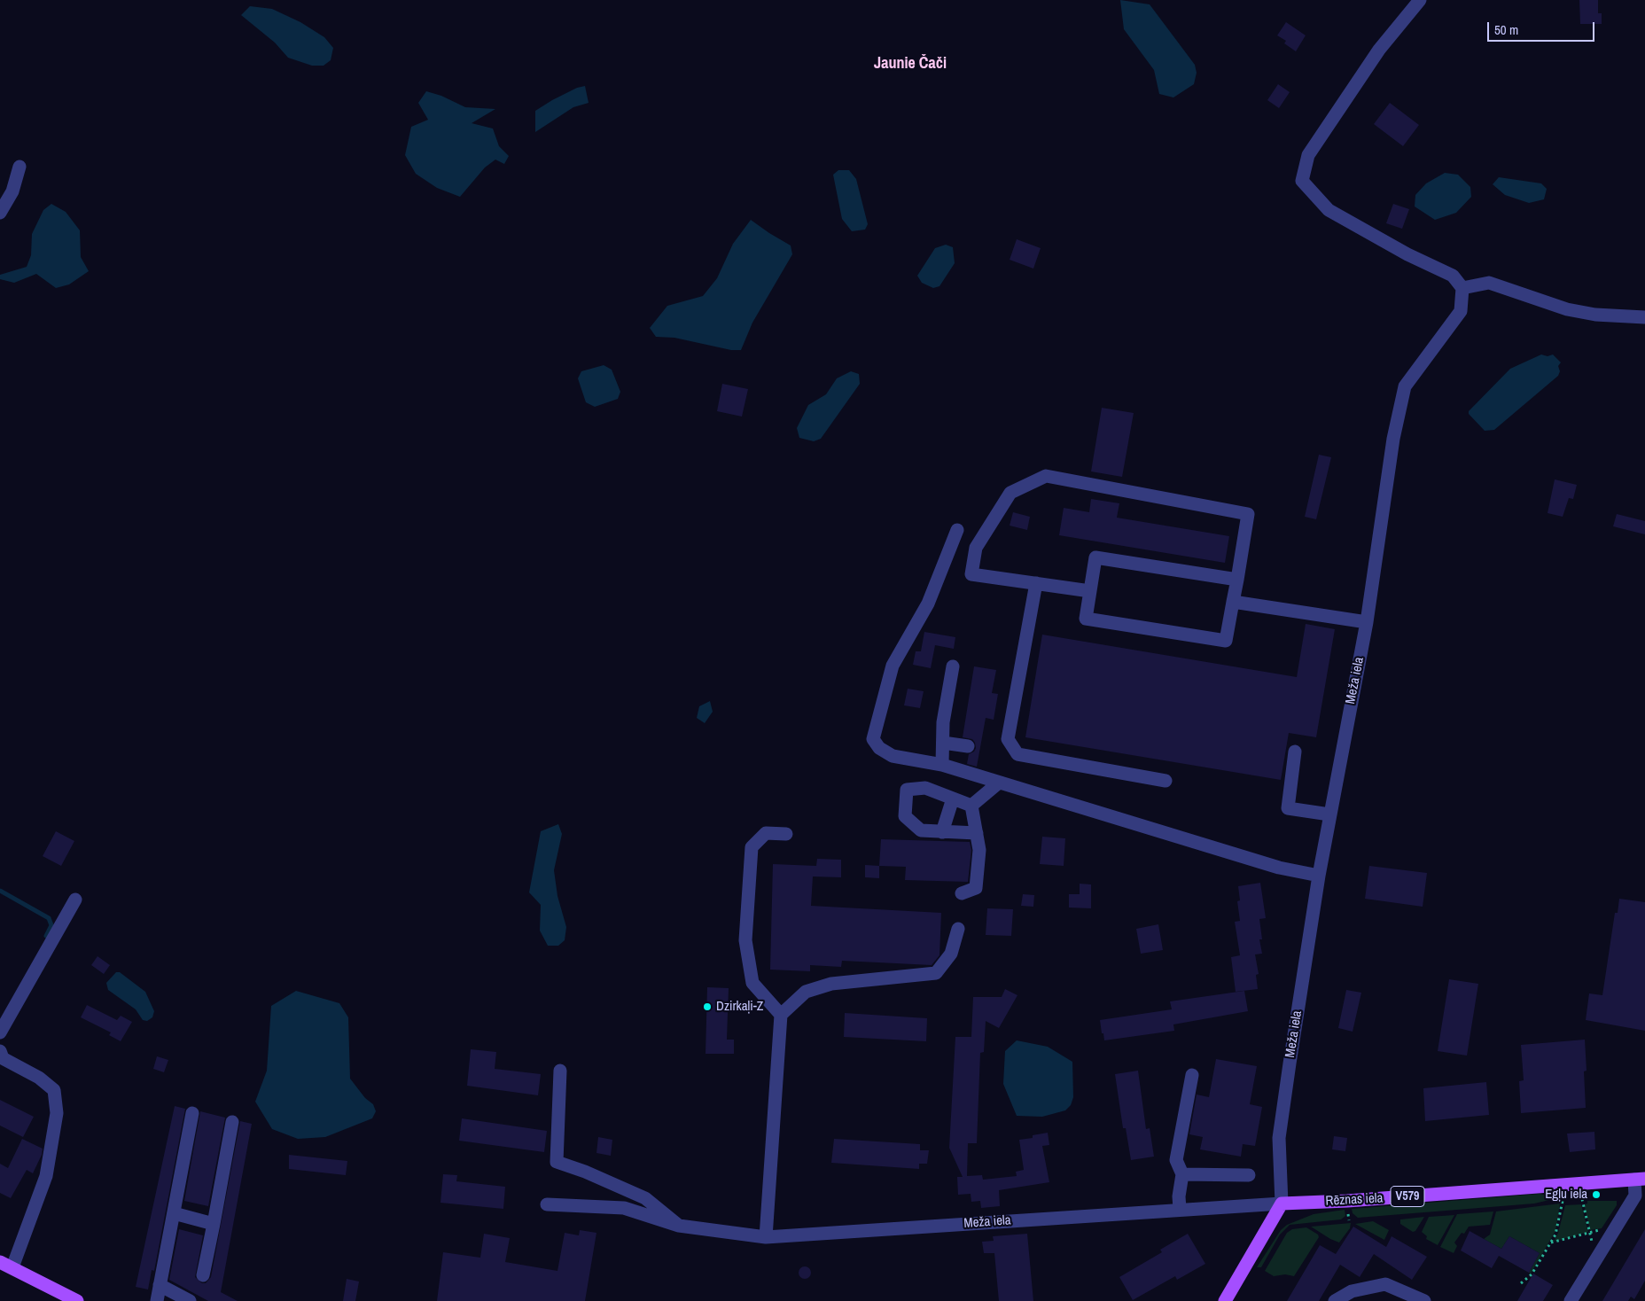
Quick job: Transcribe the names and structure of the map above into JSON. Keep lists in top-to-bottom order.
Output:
{
  "streets": {
    "main road": ["V579", "Rēznas iela"],
    "street": ["Meža iela"]
  },
  "crossings": [
    ["Meža iela", "Rēznas iela"]
  ],
  "districts": ["Jaunie Čači"],
  "places": ["Dzirkaļi-Z", "Egļu iela"],
  "scale_bar": "50 m"
}
